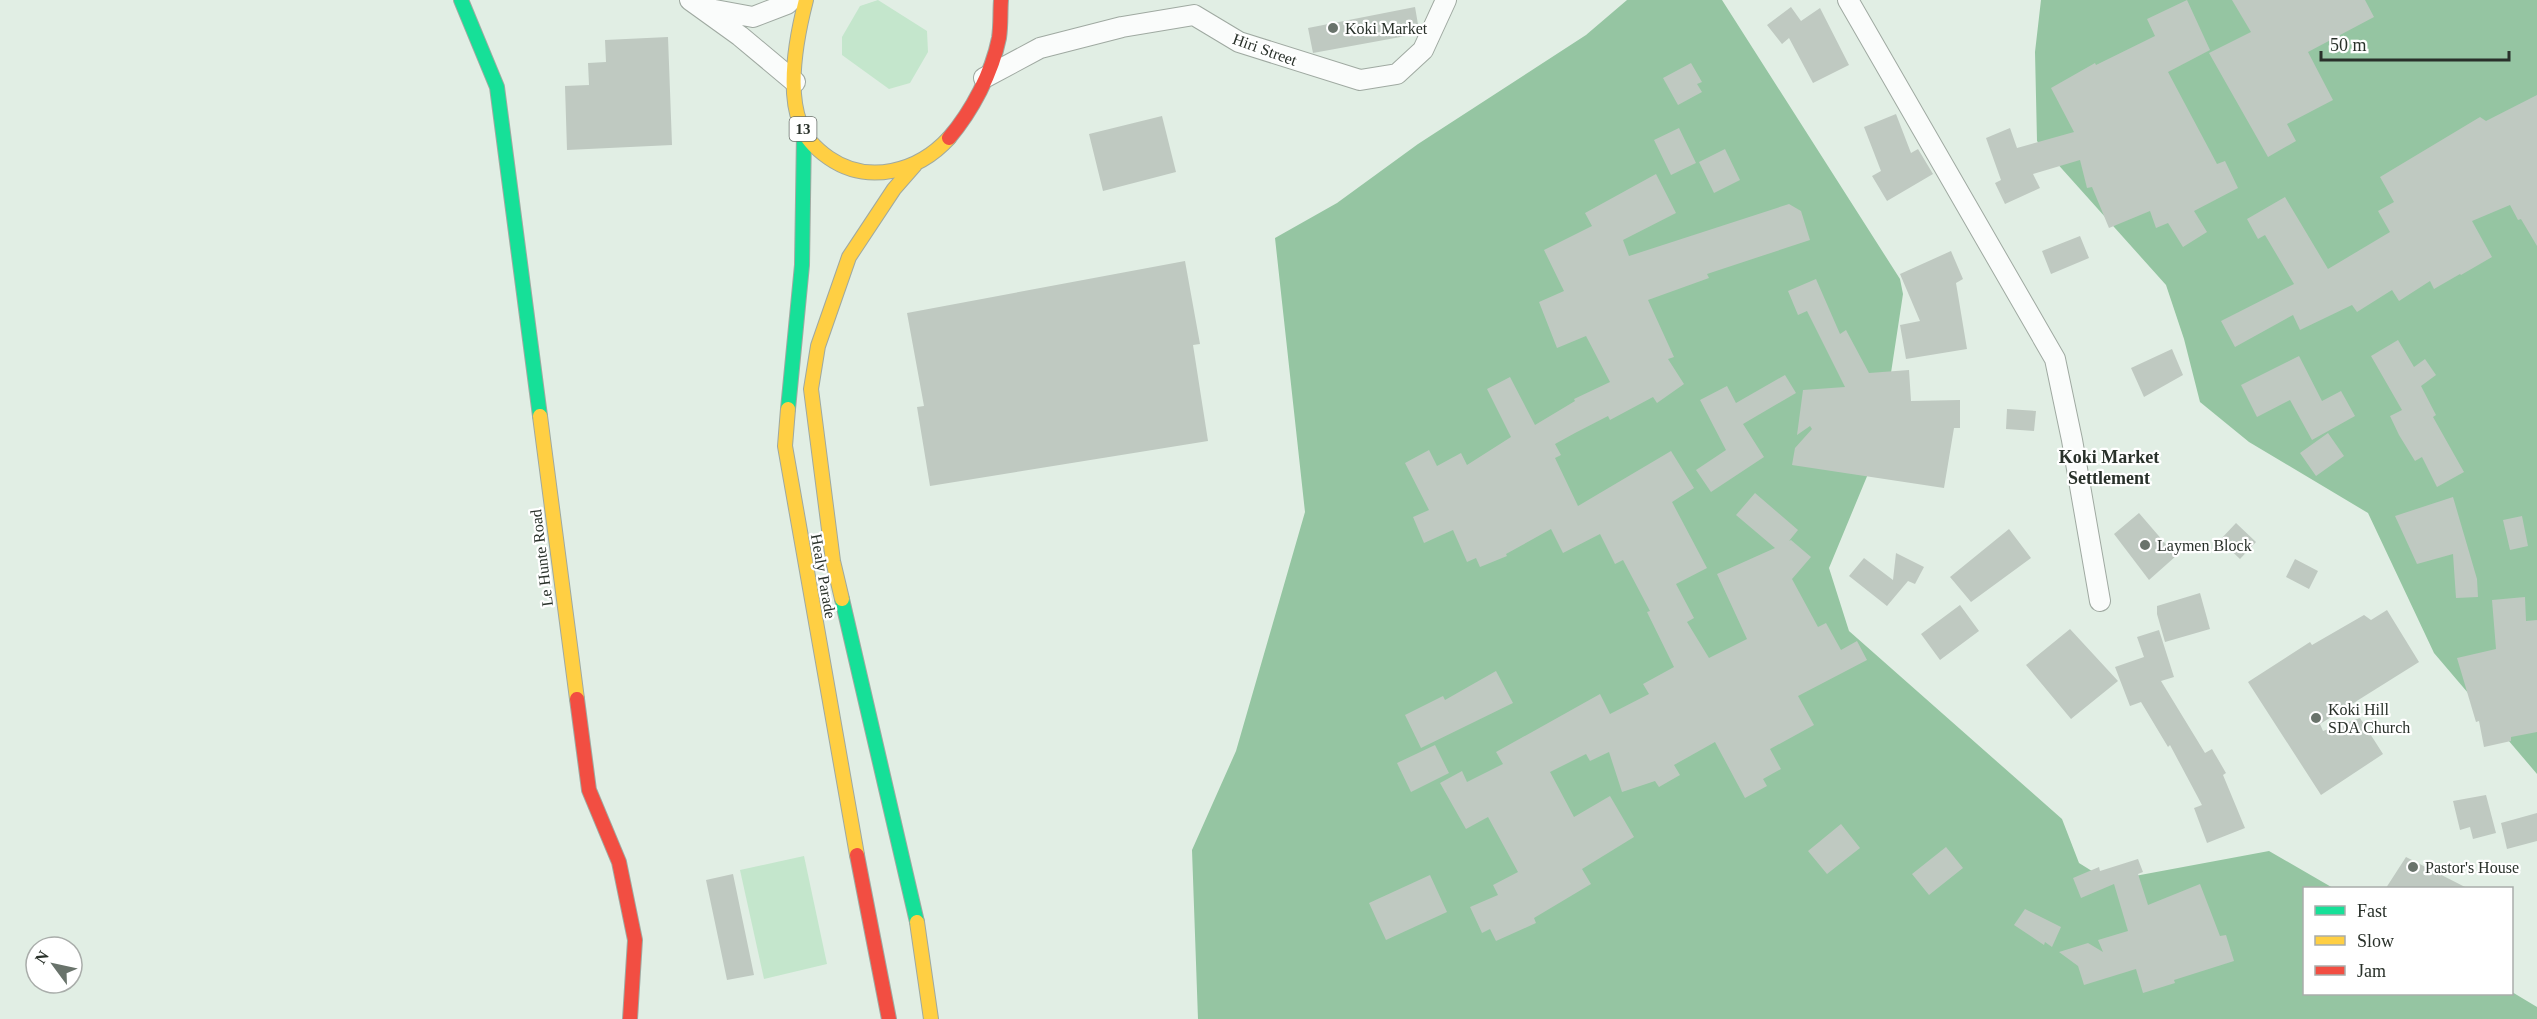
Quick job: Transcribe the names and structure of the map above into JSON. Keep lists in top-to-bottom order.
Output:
{
  "streets": {
    "main road": ["13", "Le Hunte Road", "Healy Parade"],
    "street": ["Hiri Street"]
  },
  "crossings": [
    ["Hiri Street", "13"],
    ["13", "Healy Parade"]
  ],
  "districts": ["Koki Market Settlement"],
  "places": [
    "Koki Market",
    "Laymen Block",
    "Koki Hill SDA Church",
    "Pastor's House"
  ],
  "legend": ["Fast", "Slow", "Jam"],
  "scale_bar": "50 m",
  "north": "top left"
}
